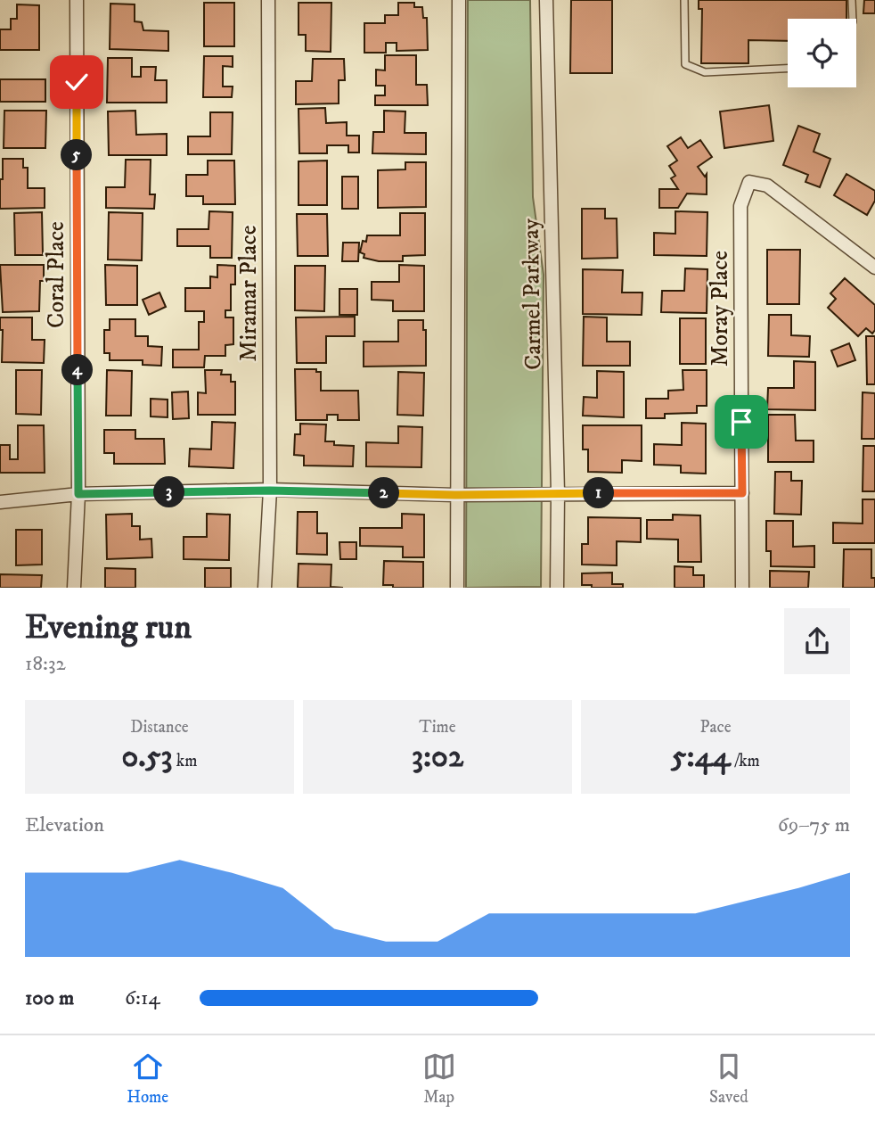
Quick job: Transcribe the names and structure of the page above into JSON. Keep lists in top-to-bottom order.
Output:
{
  "streets": {
    "street": [
      "Coral Place",
      "Miramar Place",
      "Carmel Parkway",
      "Moray Place"
    ]
  },
  "page": {
    "pins": [
      "5",
      "4",
      "3",
      "1",
      "2"
    ],
    "heading": ["Evening run", "18:32"],
    "stats": [
      ["Distance", "0.53 km"],
      ["Time", "3:02"],
      ["Pace", "5:44 /km"]
    ],
    "chart": ["Elevation", "69–75 m"],
    "list": [
      {
        "name": "100 m",
        "note": "6:14"
      }
    ],
    "tabs": ["Home", "Map", "Saved"]
  }
}
